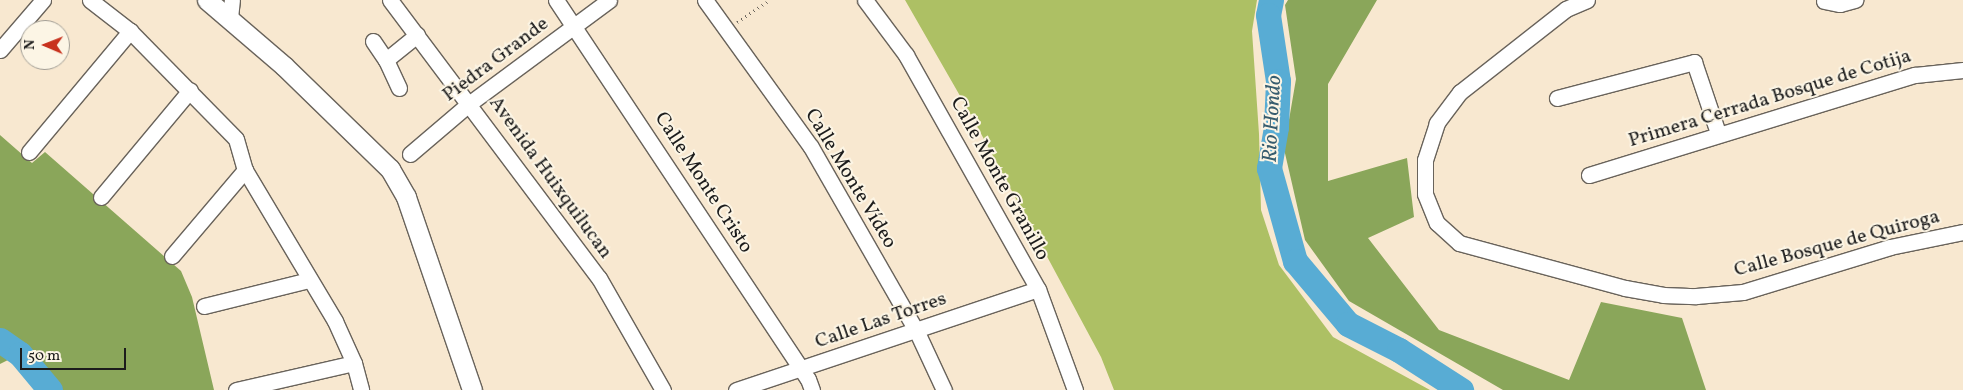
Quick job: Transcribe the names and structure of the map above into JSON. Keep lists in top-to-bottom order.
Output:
{
  "streets": {
    "street": [
      "Piedra Grande",
      "Primera Cerrada Bosque de Cotija",
      "Avenida Huixquilucan",
      "Calle Monte Vídeo",
      "Calle Monte Granillo",
      "Calle Monte Cristo",
      "Calle Bosque de Quiroga",
      "Calle Las Torres"
    ]
  },
  "crossings": [
    ["Piedra Grande", "Avenida Huixquilucan"],
    ["Piedra Grande", "Calle Monte Cristo"],
    ["Calle Monte Vídeo", "Calle Las Torres"],
    ["Calle Monte Granillo", "Calle Las Torres"],
    ["Calle Monte Cristo", "Calle Las Torres"]
  ],
  "water": ["Rio Hondo"],
  "scale_bar": "50 m",
  "north": "left"
}
